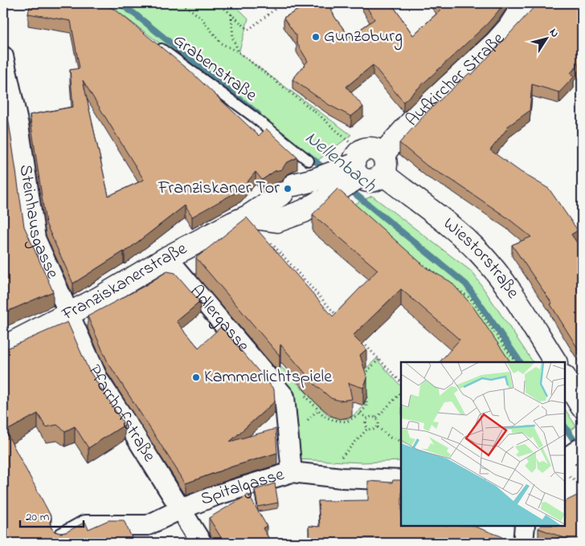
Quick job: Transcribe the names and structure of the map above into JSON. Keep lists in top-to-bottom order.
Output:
{
  "streets": {
    "street": [
      "Aufkircher Straße",
      "Steinhausgasse",
      "Wiestorstraße",
      "Franziskanerstraße",
      "Adlergasse",
      "Pfarrhofstraße",
      "Spitalgasse"
    ],
    "lane": ["Grabenstraße"]
  },
  "crossings": [
    ["Grabenstraße", "Franziskanerstraße"],
    ["Aufkircher Straße", "Wiestorstraße"],
    ["Steinhausgasse", "Franziskanerstraße"],
    ["Steinhausgasse", "Pfarrhofstraße"],
    ["Franziskanerstraße", "Adlergasse"],
    ["Franziskanerstraße", "Pfarrhofstraße"],
    ["Adlergasse", "Spitalgasse"],
    ["Pfarrhofstraße", "Spitalgasse"]
  ],
  "water": ["Nellenbach"],
  "places": ["Gunzoburg", "Franziskaner Tor", "Kammerlichtspiele"],
  "scale_bar": "20 m",
  "north": "top right"
}
